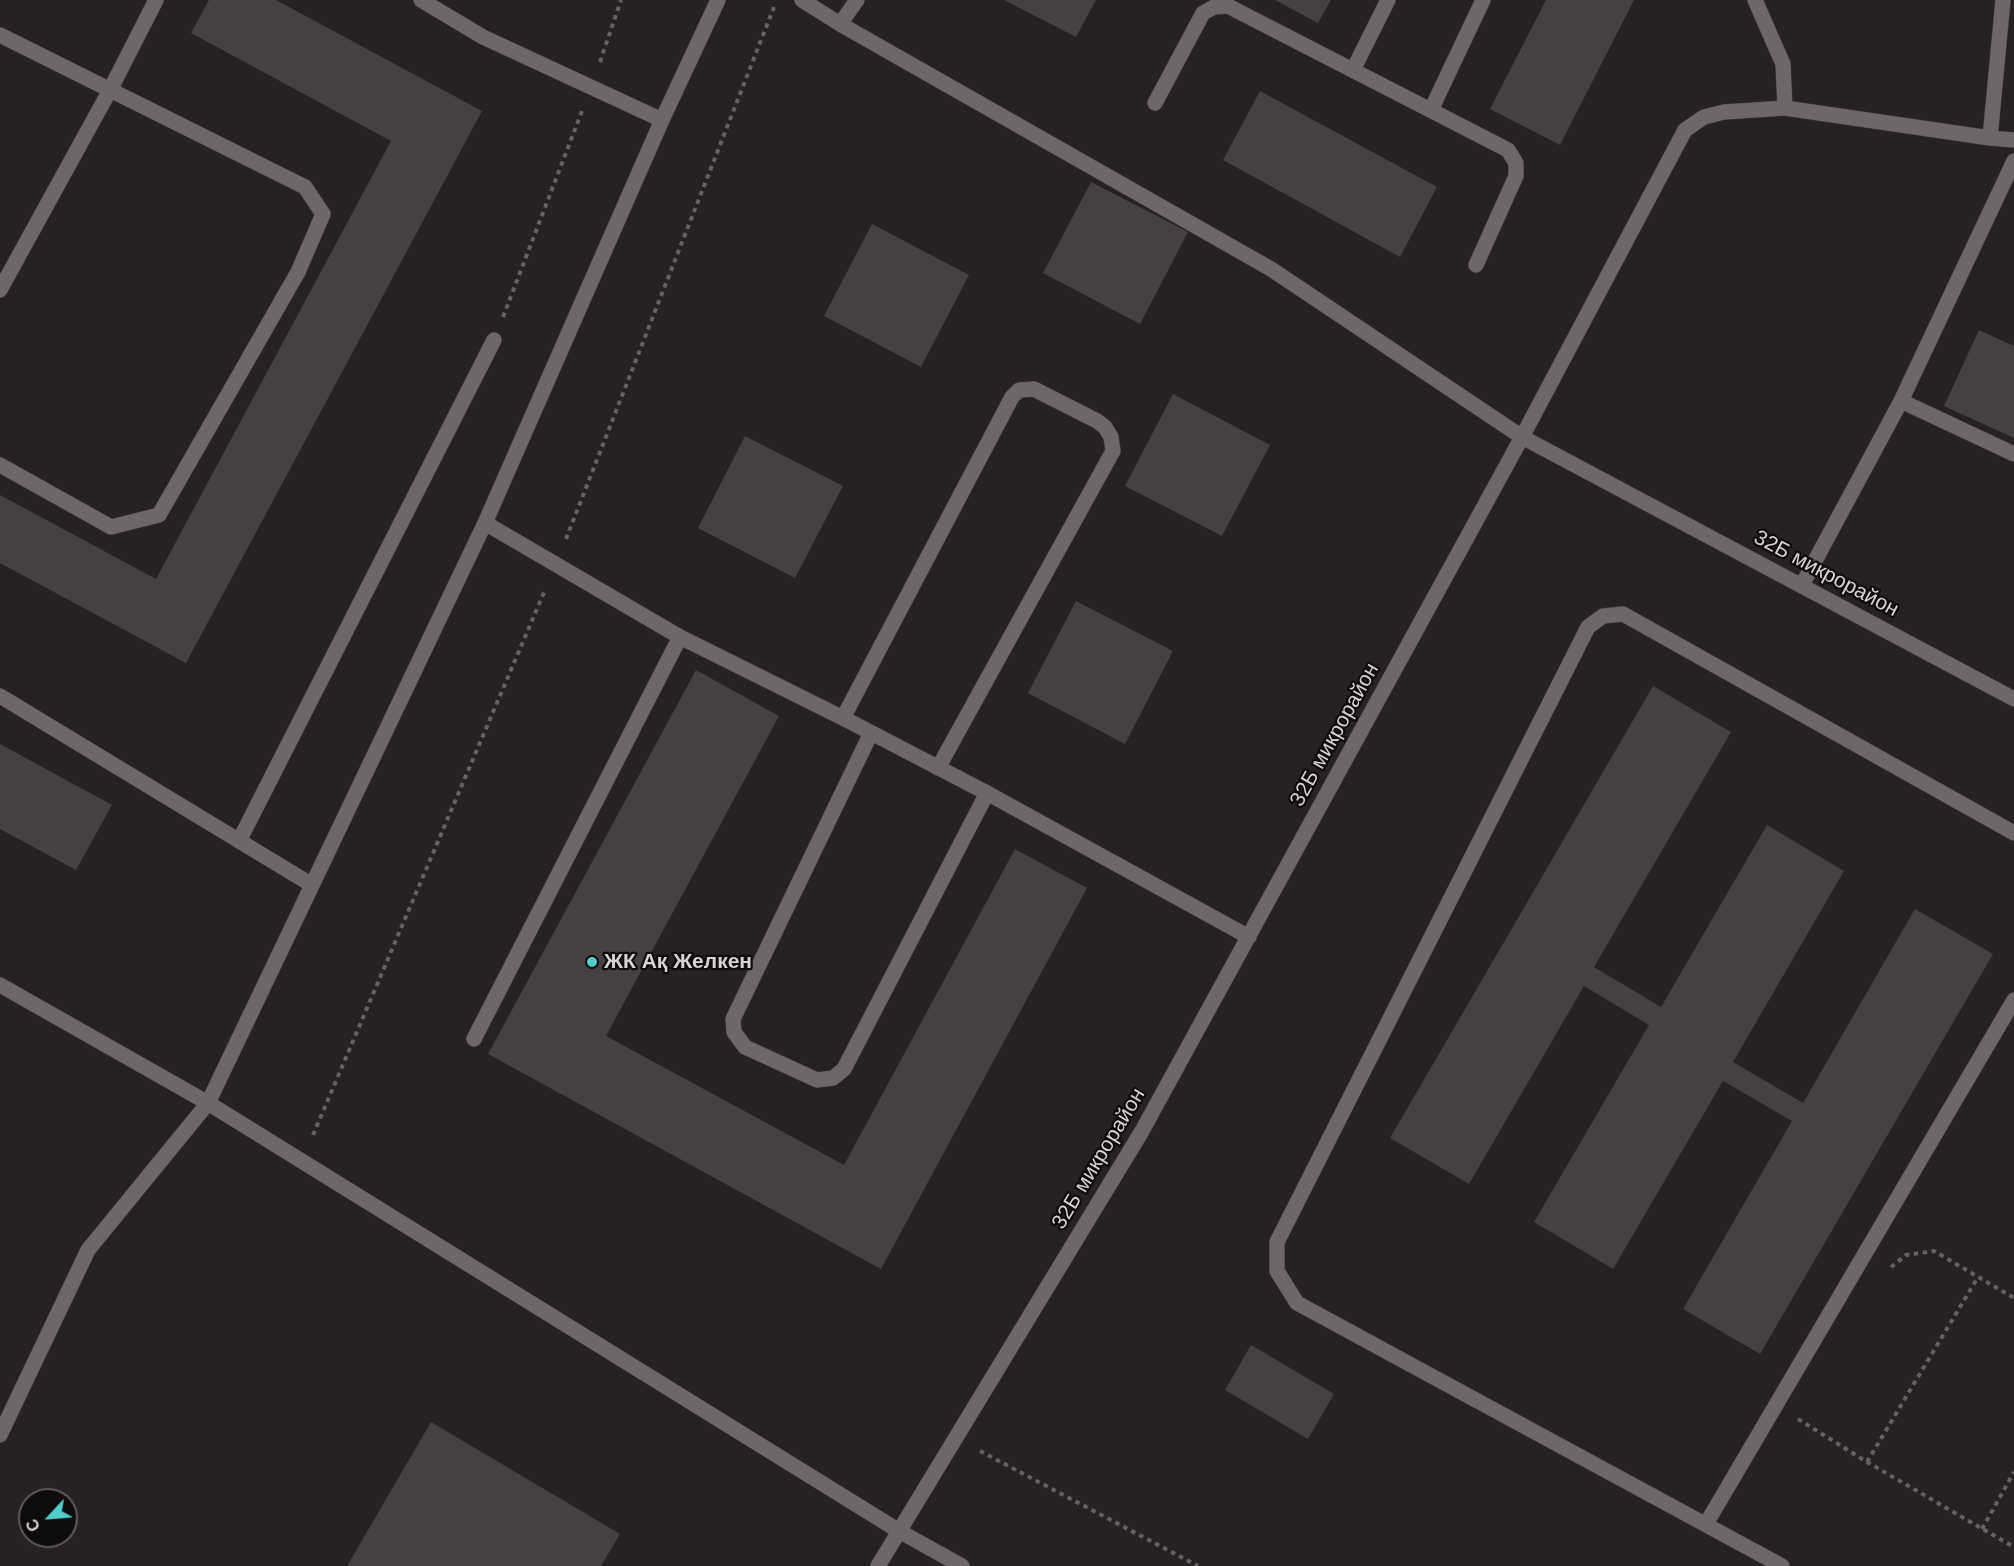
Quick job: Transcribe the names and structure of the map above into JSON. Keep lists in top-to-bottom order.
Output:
{
  "streets": {
    "street": ["32Б микрорайон"]
  },
  "places": ["ЖК Ақ Желкен"],
  "north": "bottom left"
}
